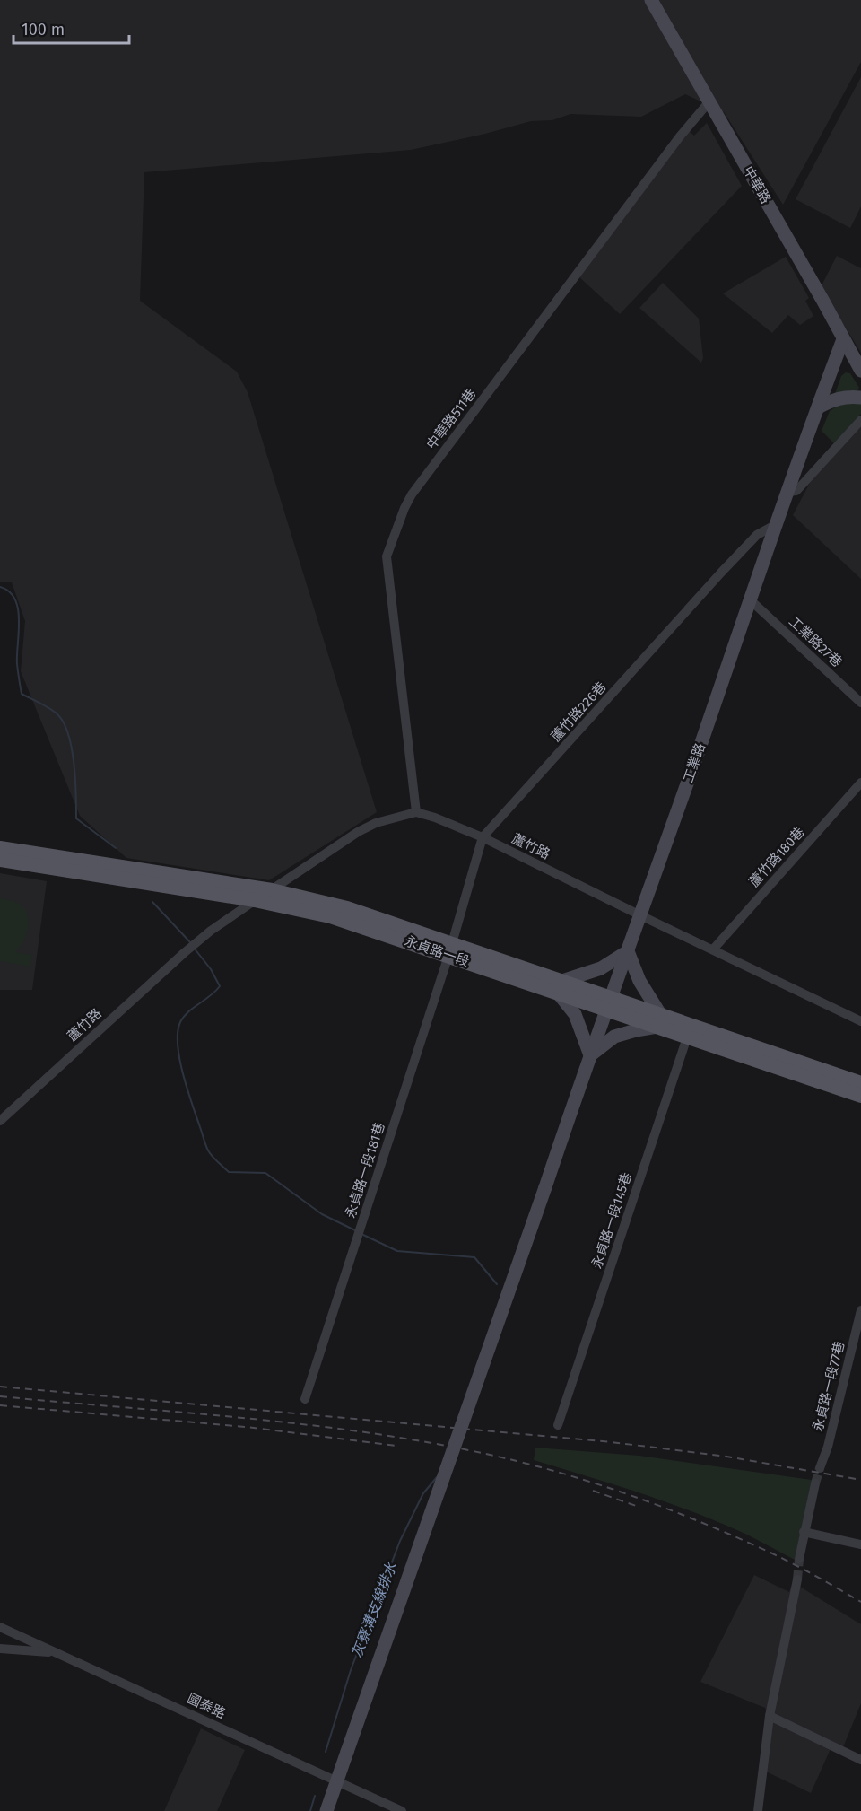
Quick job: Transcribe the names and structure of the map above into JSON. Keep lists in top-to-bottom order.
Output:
{
  "streets": {
    "main road": ["永貞路一段"],
    "street": [
      "中華路",
      "中華路511巷",
      "工業路27巷",
      "蘆竹路226巷",
      "工業路",
      "蘆竹路",
      "蘆竹路180巷",
      "永貞路一段181巷",
      "永貞路一段145巷",
      "永貞路一段77巷",
      "國泰路"
    ]
  },
  "crossings": [
    ["中華路", "中華路511巷"],
    ["中華路", "工業路"],
    ["中華路511巷", "蘆竹路"],
    ["工業路27巷", "工業路"],
    ["蘆竹路226巷", "工業路"],
    ["蘆竹路226巷", "蘆竹路"],
    ["蘆竹路226巷", "永貞路一段"],
    ["蘆竹路226巷", "永貞路一段181巷"],
    ["工業路", "蘆竹路"],
    ["工業路", "永貞路一段"],
    ["工業路", "國泰路"],
    ["蘆竹路", "蘆竹路180巷"],
    ["蘆竹路", "永貞路一段"],
    ["永貞路一段", "永貞路一段181巷"],
    ["永貞路一段", "永貞路一段145巷"]
  ],
  "water": ["灰寮溝支線排水"],
  "scale_bar": "100 m"
}
